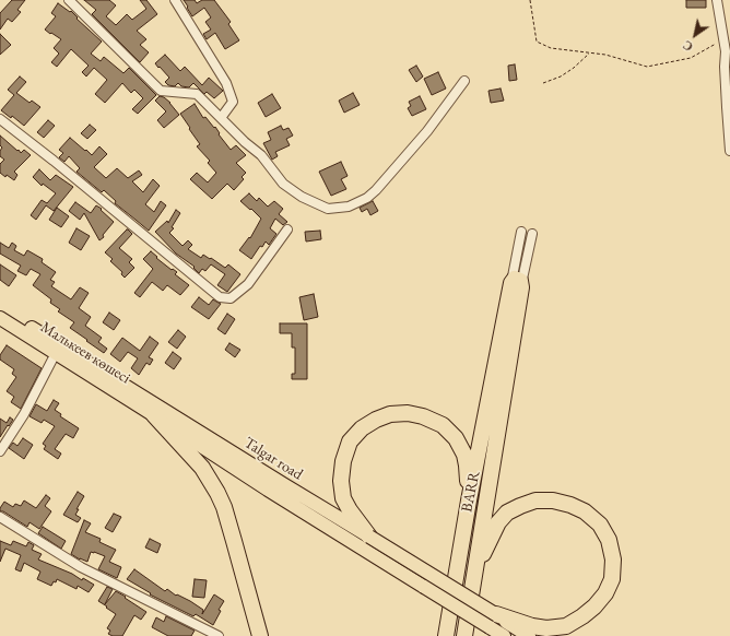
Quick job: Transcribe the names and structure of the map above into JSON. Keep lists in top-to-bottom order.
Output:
{
  "streets": {
    "highway": ["BARR"],
    "main road": ["Малькеев көшесі", "Talgar road"]
  },
  "crossings": [
    ["Малькеев көшесі", "Talgar road"]
  ],
  "north": "bottom left"
}
